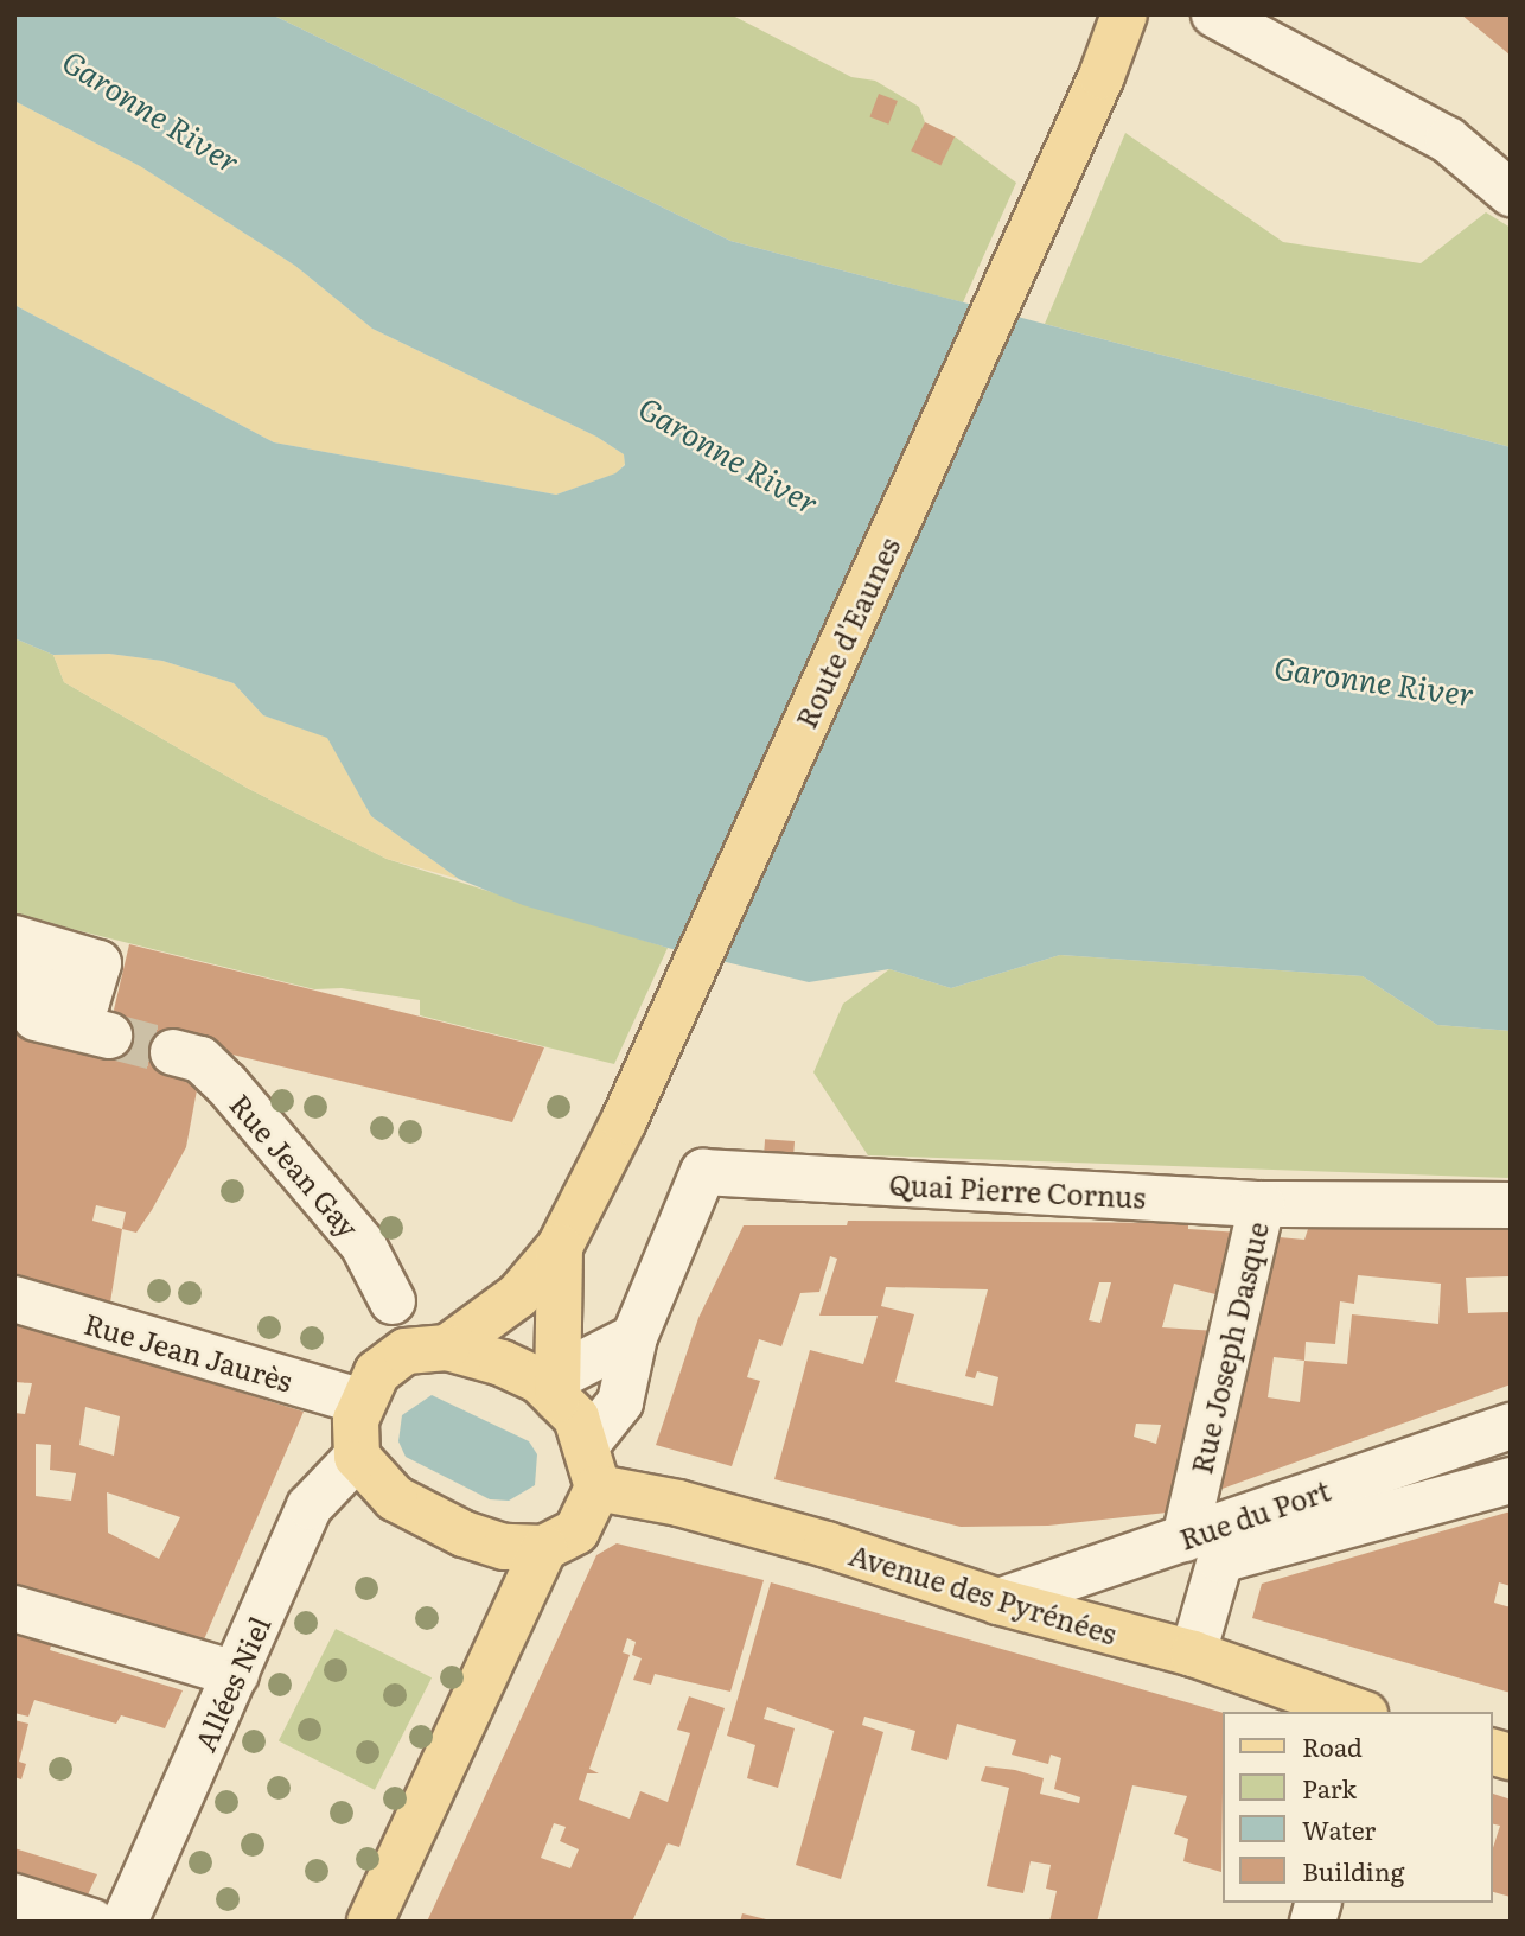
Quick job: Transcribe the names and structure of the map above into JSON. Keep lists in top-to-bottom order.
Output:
{
  "streets": {
    "main road": ["Route d'Eaunes", "Avenue des Pyrénées"],
    "street": [
      "Rue Jean Gay",
      "Quai Pierre Cornus",
      "Rue Joseph Dasque",
      "Rue Jean Jaurès",
      "Rue du Port",
      "Allées Niel"
    ]
  },
  "crossings": [
    ["Route d'Eaunes", "Rue Jean Gay"],
    ["Route d'Eaunes", "Quai Pierre Cornus"],
    ["Route d'Eaunes", "Rue Jean Jaurès"],
    ["Route d'Eaunes", "Avenue des Pyrénées"],
    ["Route d'Eaunes", "Allées Niel"],
    ["Rue Jean Gay", "Quai Pierre Cornus"],
    ["Rue Jean Gay", "Rue Jean Jaurès"],
    ["Rue Jean Gay", "Avenue des Pyrénées"],
    ["Rue Jean Gay", "Allées Niel"],
    ["Quai Pierre Cornus", "Rue Joseph Dasque"],
    ["Quai Pierre Cornus", "Rue Jean Jaurès"],
    ["Quai Pierre Cornus", "Avenue des Pyrénées"],
    ["Quai Pierre Cornus", "Allées Niel"],
    ["Rue Joseph Dasque", "Rue du Port"],
    ["Rue Jean Jaurès", "Avenue des Pyrénées"],
    ["Rue Jean Jaurès", "Allées Niel"],
    ["Rue du Port", "Avenue des Pyrénées"],
    ["Avenue des Pyrénées", "Allées Niel"]
  ],
  "water": ["Garonne River"],
  "legend": [
    "Road",
    "Park",
    "Water",
    "Building"
  ]
}
